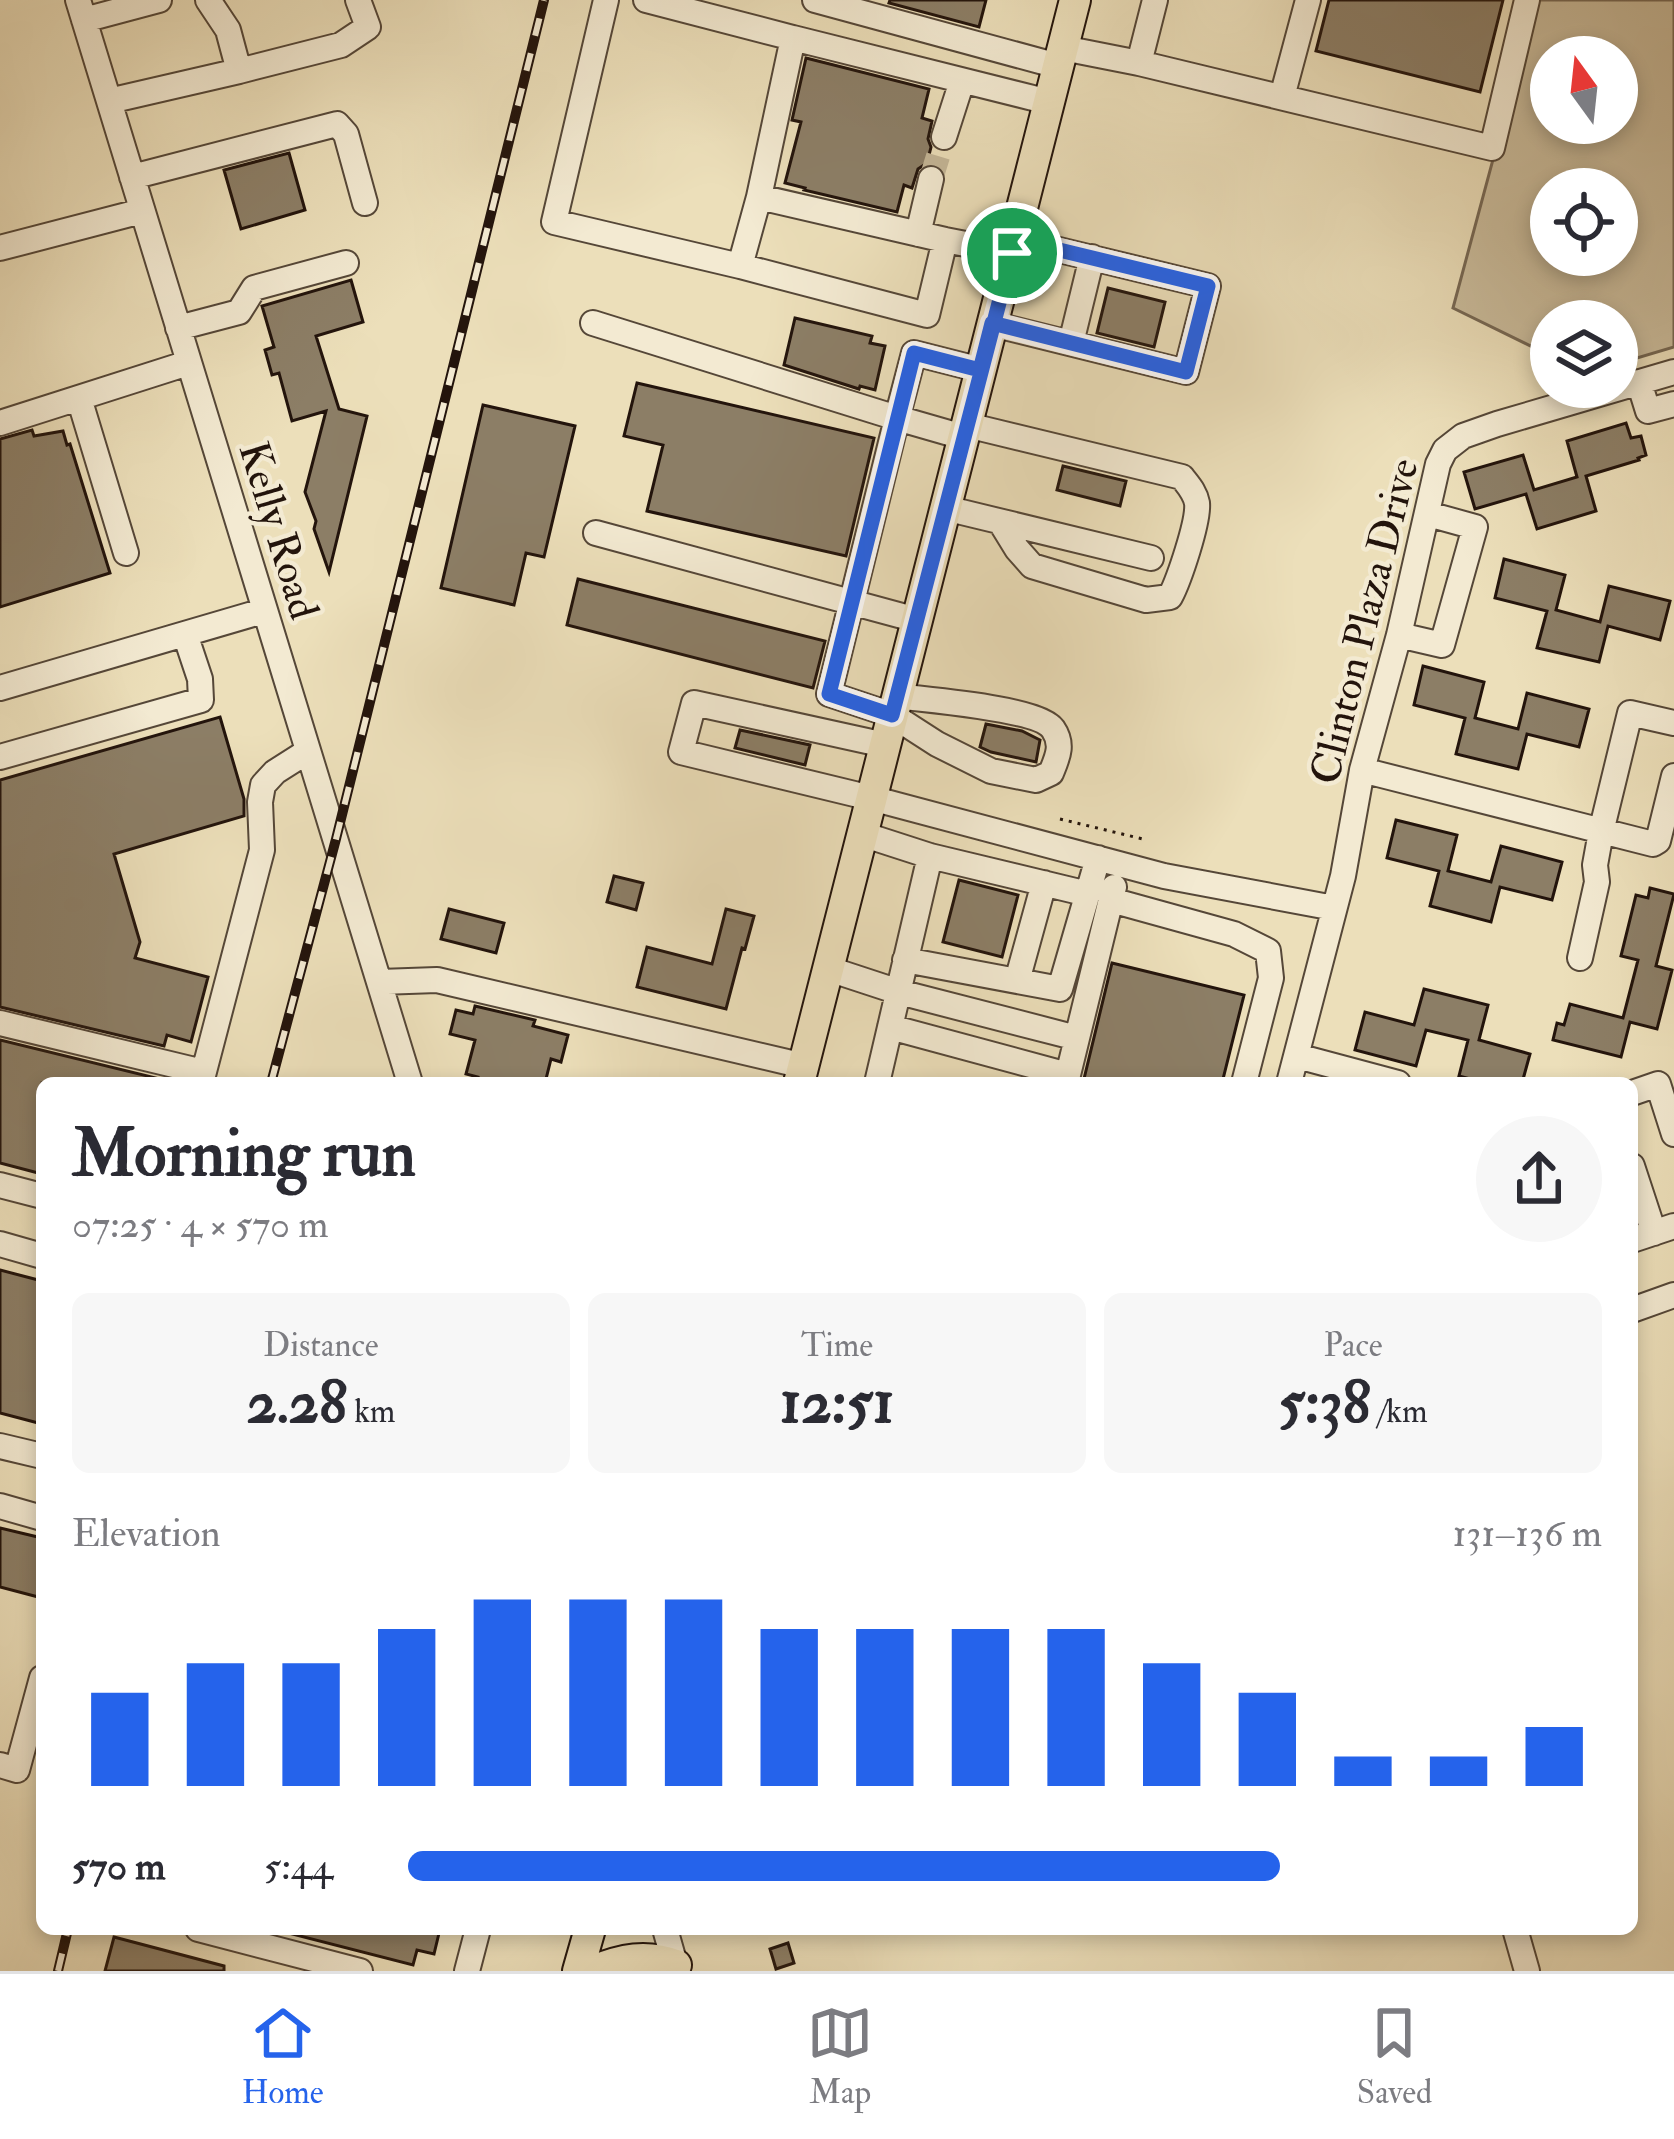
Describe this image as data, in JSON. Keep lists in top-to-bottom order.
{
  "streets": {
    "street": ["Kelly Road", "Clinton Plaza Drive"]
  },
  "north": "top",
  "page": {
    "heading": ["Morning run", "07:25 · 4 × 570 m"],
    "stats": [
      ["Distance", "2.28 km"],
      ["Time", "12:51"],
      ["Pace", "5:38 /km"]
    ],
    "chart": ["Elevation", "131–136 m"],
    "list": [
      {
        "name": "570 m",
        "note": "5:44"
      }
    ],
    "tabs": ["Home", "Map", "Saved"]
  }
}
